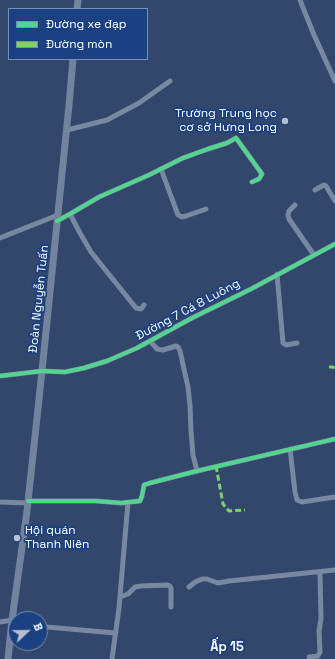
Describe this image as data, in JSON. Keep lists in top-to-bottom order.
{
  "streets": {
    "main road": ["Đoàn Nguyễn Tuấn"],
    "street": ["Đường 7 Cá 8 Luông"]
  },
  "crossings": [
    ["Đoàn Nguyễn Tuấn", "Đường 7 Cá 8 Luông"]
  ],
  "districts": ["Ấp 15"],
  "places": ["Trường Trung học cơ sở Hưng Long", "Hội quán Thanh Niên"],
  "legend": ["Đường xe đạp", "Đường mòn"],
  "north": "right"
}
